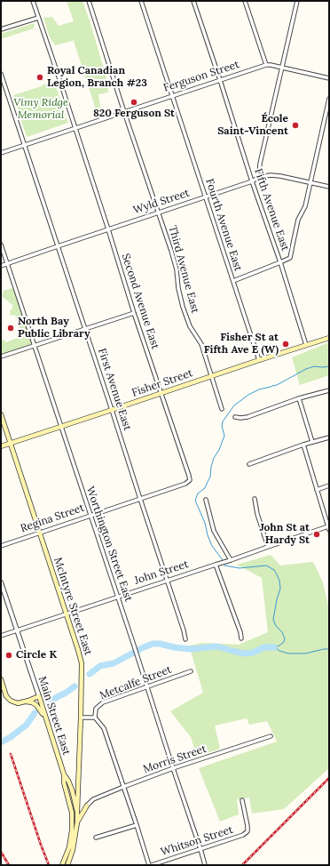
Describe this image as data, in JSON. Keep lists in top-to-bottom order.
{
  "streets": {
    "main road": ["Fisher Street", "McIntyre Street East", "Main Street East"],
    "street": [
      "Ferguson Street",
      "Wyld Street",
      "Fifth Avenue East",
      "Fourth Avenue East",
      "Third Avenue East",
      "Second Avenue East",
      "First Avenue East",
      "Regina Street",
      "Worthington Street East",
      "John Street",
      "Metcalfe Street",
      "Morris Street",
      "Whitson Street"
    ]
  },
  "crossings": [
    ["Ferguson Street", "Fifth Avenue East"],
    ["Ferguson Street", "Fourth Avenue East"],
    ["Ferguson Street", "Third Avenue East"],
    ["Ferguson Street", "Second Avenue East"],
    ["Ferguson Street", "First Avenue East"],
    ["Wyld Street", "Fifth Avenue East"],
    ["Wyld Street", "Fourth Avenue East"],
    ["Wyld Street", "Third Avenue East"],
    ["Wyld Street", "Second Avenue East"],
    ["Wyld Street", "First Avenue East"],
    ["Wyld Street", "Worthington Street East"],
    ["Fifth Avenue East", "Fisher Street"],
    ["Fourth Avenue East", "Fisher Street"],
    ["Third Avenue East", "Fisher Street"],
    ["Second Avenue East", "Fisher Street"],
    ["Second Avenue East", "Regina Street"],
    ["Fisher Street", "First Avenue East"],
    ["Fisher Street", "Worthington Street East"],
    ["Fisher Street", "McIntyre Street East"],
    ["First Avenue East", "Regina Street"],
    ["First Avenue East", "John Street"],
    ["Regina Street", "Worthington Street East"],
    ["Regina Street", "McIntyre Street East"],
    ["Worthington Street East", "John Street"],
    ["Worthington Street East", "Metcalfe Street"],
    ["Worthington Street East", "Morris Street"],
    ["Worthington Street East", "Whitson Street"],
    ["John Street", "McIntyre Street East"],
    ["John Street", "Main Street East"],
    ["McIntyre Street East", "Main Street East"]
  ],
  "parks": ["Vimy Ridge Memorial"],
  "places": [
    "Royal Canadian Legion, Branch #23",
    "820 Ferguson St",
    "École Saint-Vincent",
    "North Bay Public Library",
    "Fisher St at Fifth Ave E (W)",
    "John St at Hardy St",
    "Circle K"
  ]
}
